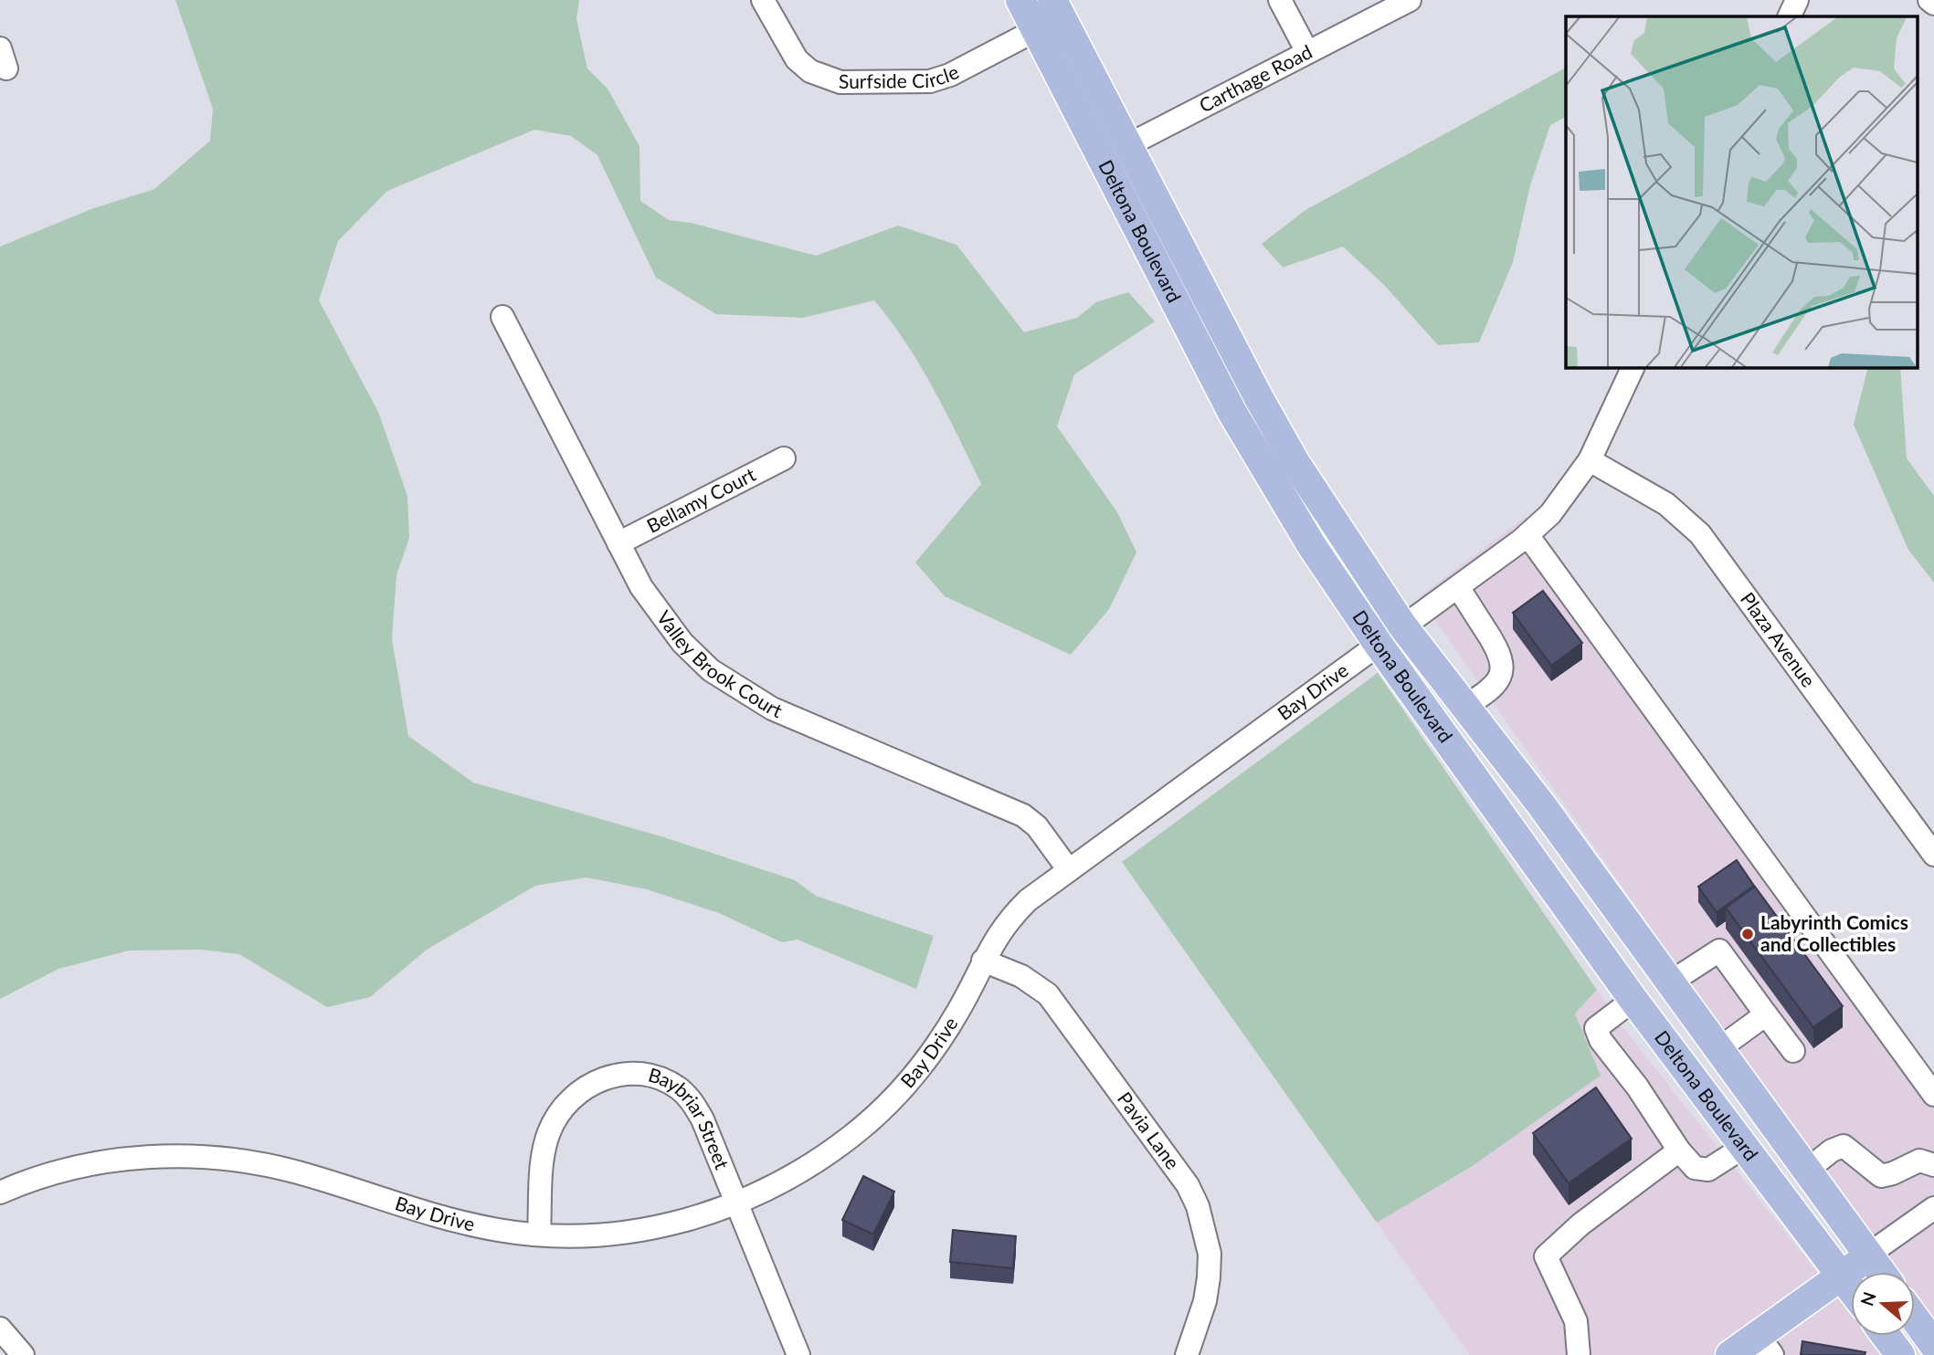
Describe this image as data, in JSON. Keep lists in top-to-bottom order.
{
  "streets": {
    "main road": ["Deltona Boulevard"],
    "street": [
      "Surfside Circle",
      "Carthage Road",
      "Bellamy Court",
      "Plaza Avenue",
      "Valley Brook Court",
      "Bay Drive",
      "Baybriar Street",
      "Pavia Lane"
    ]
  },
  "crossings": [
    ["Surfside Circle", "Deltona Boulevard"],
    ["Carthage Road", "Deltona Boulevard"],
    ["Deltona Boulevard", "Bay Drive"],
    ["Bellamy Court", "Valley Brook Court"],
    ["Plaza Avenue", "Bay Drive"],
    ["Valley Brook Court", "Bay Drive"],
    ["Bay Drive", "Baybriar Street"],
    ["Bay Drive", "Pavia Lane"]
  ],
  "places": ["Labyrinth Comics and Collectibles"],
  "north": "left"
}
